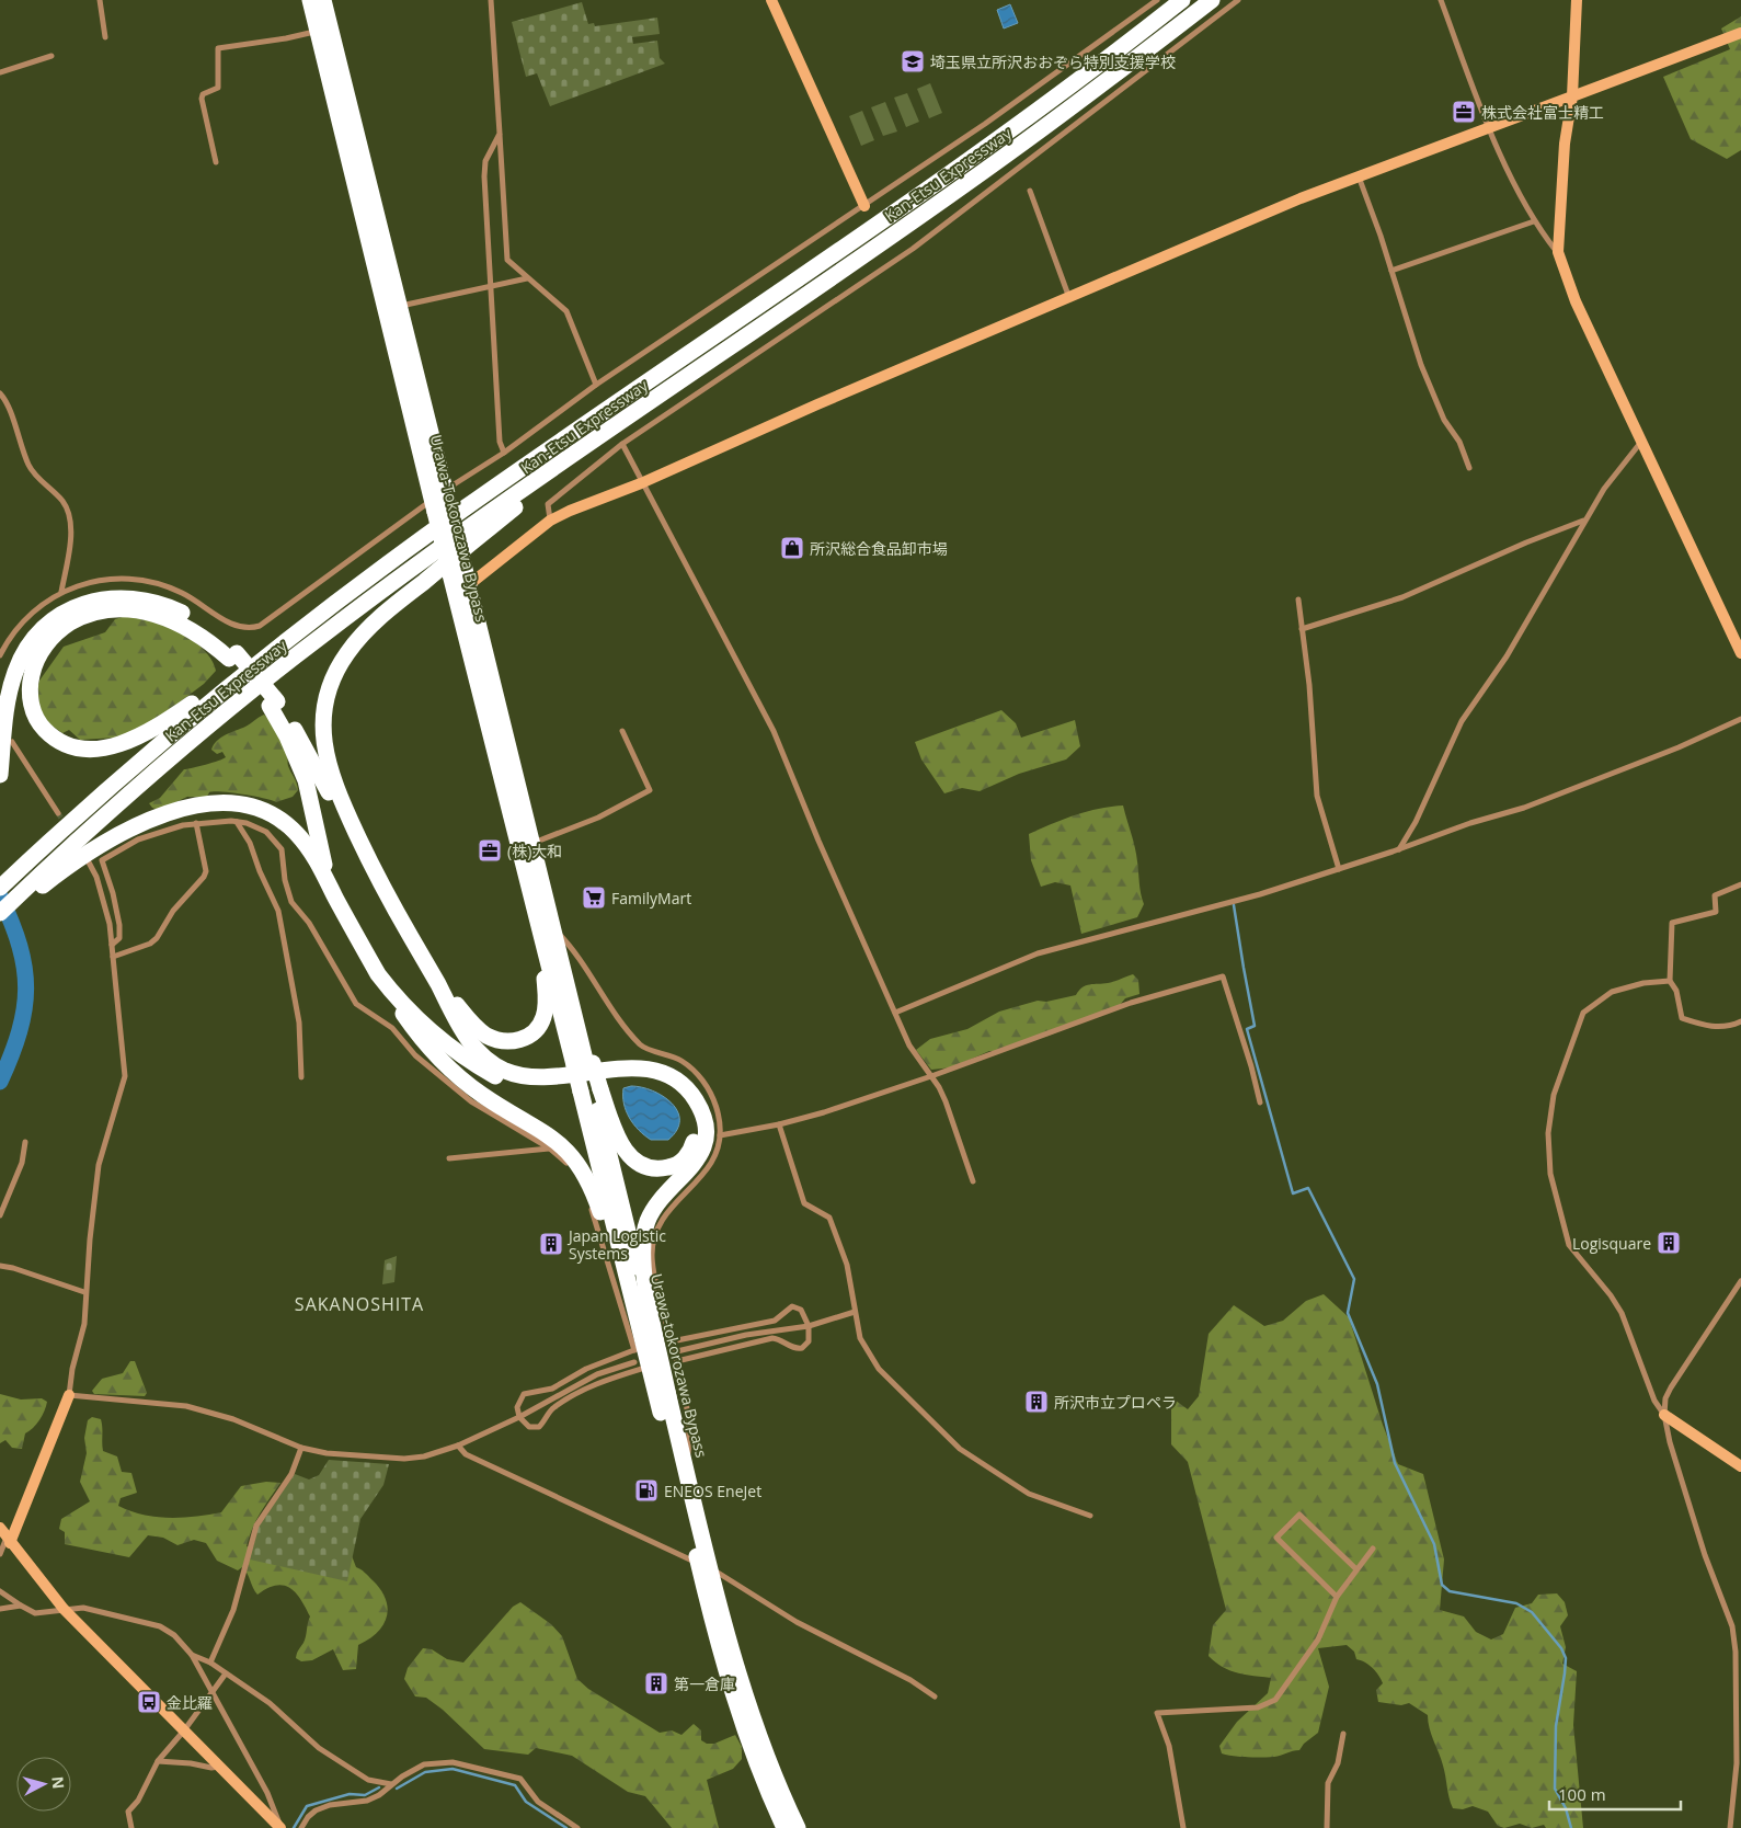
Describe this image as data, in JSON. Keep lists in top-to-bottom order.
{
  "streets": {
    "highway": ["Kan-Etsu Expressway", "Urawa-Tokorozawa Bypass", "Urawa-tokorozawa Bypass"]
  },
  "crossings": [
    ["Urawa-Tokorozawa Bypass", "Urawa-tokorozawa Bypass"]
  ],
  "districts": ["SAKANOSHITA"],
  "places": {
    "school or university": ["埼玉県立所沢おおぞら特別支援学校"],
    "office": ["株式会社富士精工", "(株)大和"],
    "shop": ["所沢総合食品卸市場"],
    "supermarket": ["FamilyMart"],
    "building": [
      "Logisquare",
      "Japan Logistic Systems",
      "所沢市立プロペラ",
      "第一倉庫"
    ],
    "fuel station": ["ENEOS EneJet"],
    "bus stop": ["金比羅"]
  },
  "scale_bar": "100 m",
  "north": "right"
}
